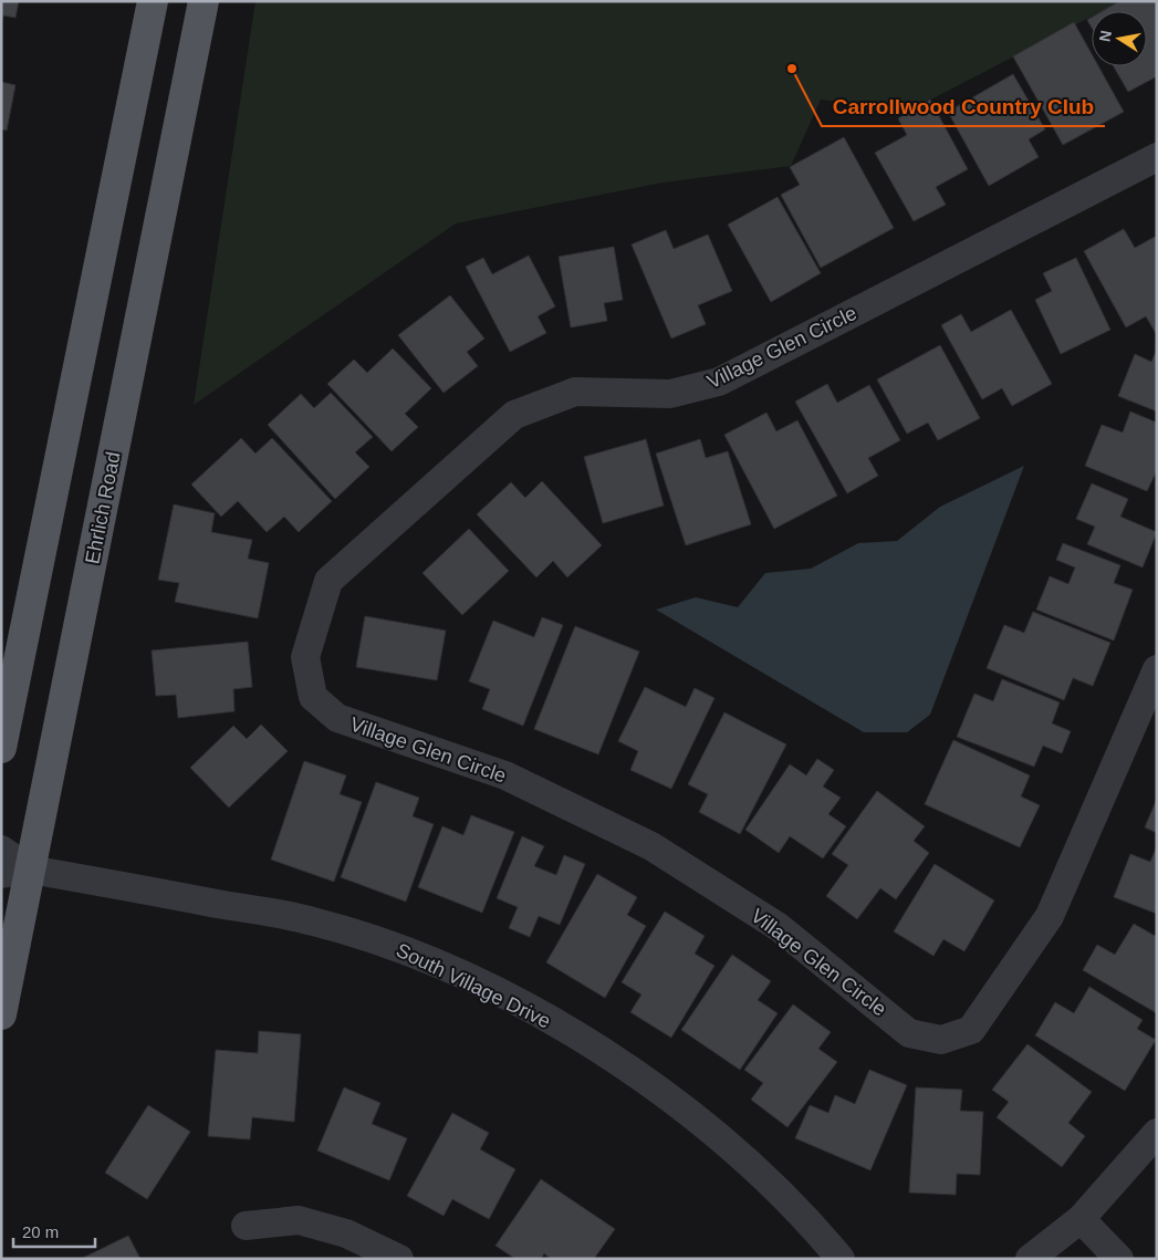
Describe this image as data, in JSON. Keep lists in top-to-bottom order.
{
  "streets": {
    "main road": ["Ehrlich Road"],
    "street": ["Village Glen Circle", "South Village Drive"]
  },
  "crossings": [
    ["Ehrlich Road", "South Village Drive"]
  ],
  "places": ["Carrollwood Country Club"],
  "scale_bar": "20 m",
  "north": "left"
}
